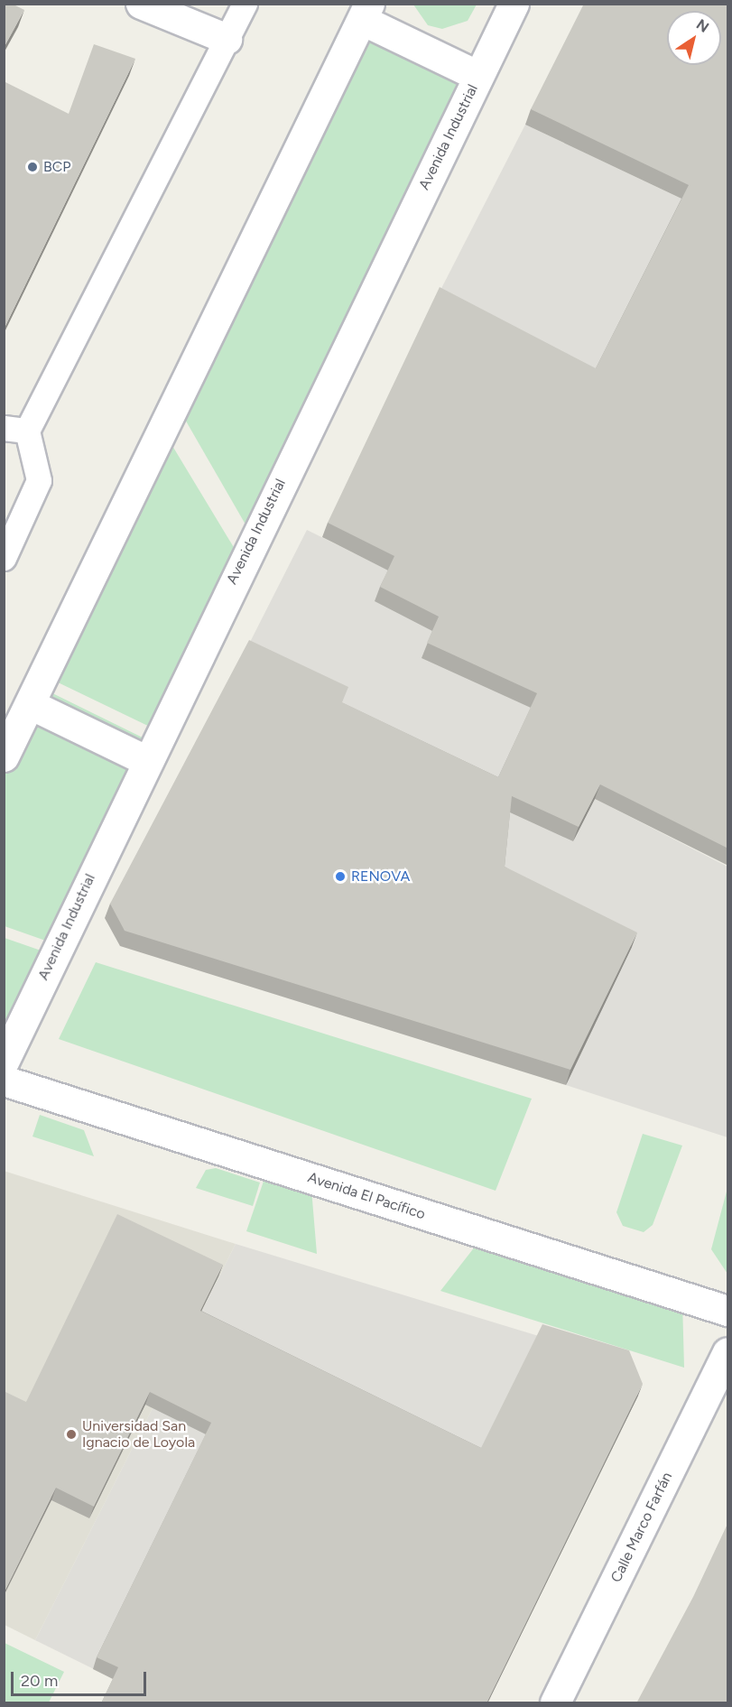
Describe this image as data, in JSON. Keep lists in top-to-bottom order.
{
  "streets": {
    "main road": ["Avenida Industrial", "Avenida El Pacífico", "Calle Marco Farfán"]
  },
  "places": ["BCP", "RENOVA", "Universidad San Ignacio de Loyola"],
  "scale_bar": "20 m",
  "north": "top right"
}
